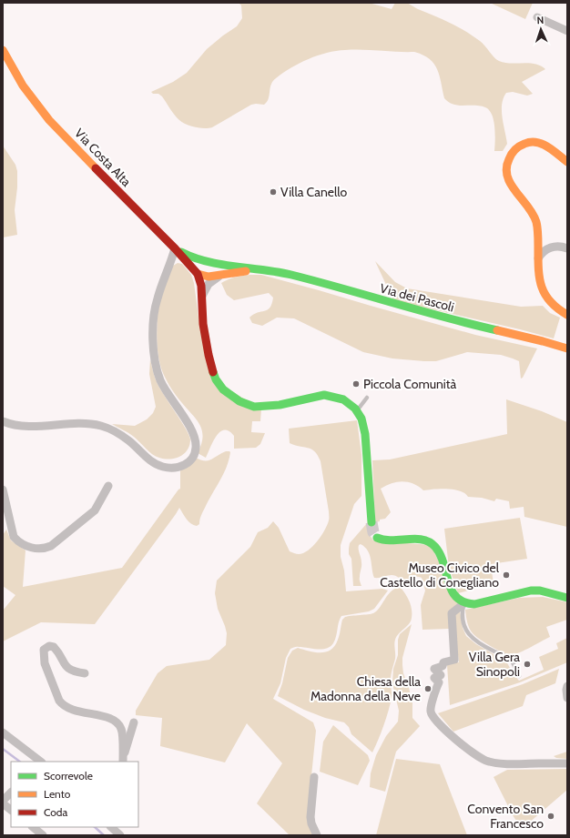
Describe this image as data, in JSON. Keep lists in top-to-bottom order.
{
  "streets": {
    "street": ["Via Costa Alta", "Via dei Pascoli"]
  },
  "crossings": [
    ["Via Costa Alta", "Via dei Pascoli"]
  ],
  "places": [
    "Villa Canello",
    "Piccola Comunità",
    "Museo Civico del Castello di Conegliano",
    "Villa Gera Sinopoli",
    "Chiesa della Madonna della Neve",
    "Convento San Francesco"
  ],
  "legend": ["Scorrevole", "Lento", "Coda"],
  "north": "top"
}
